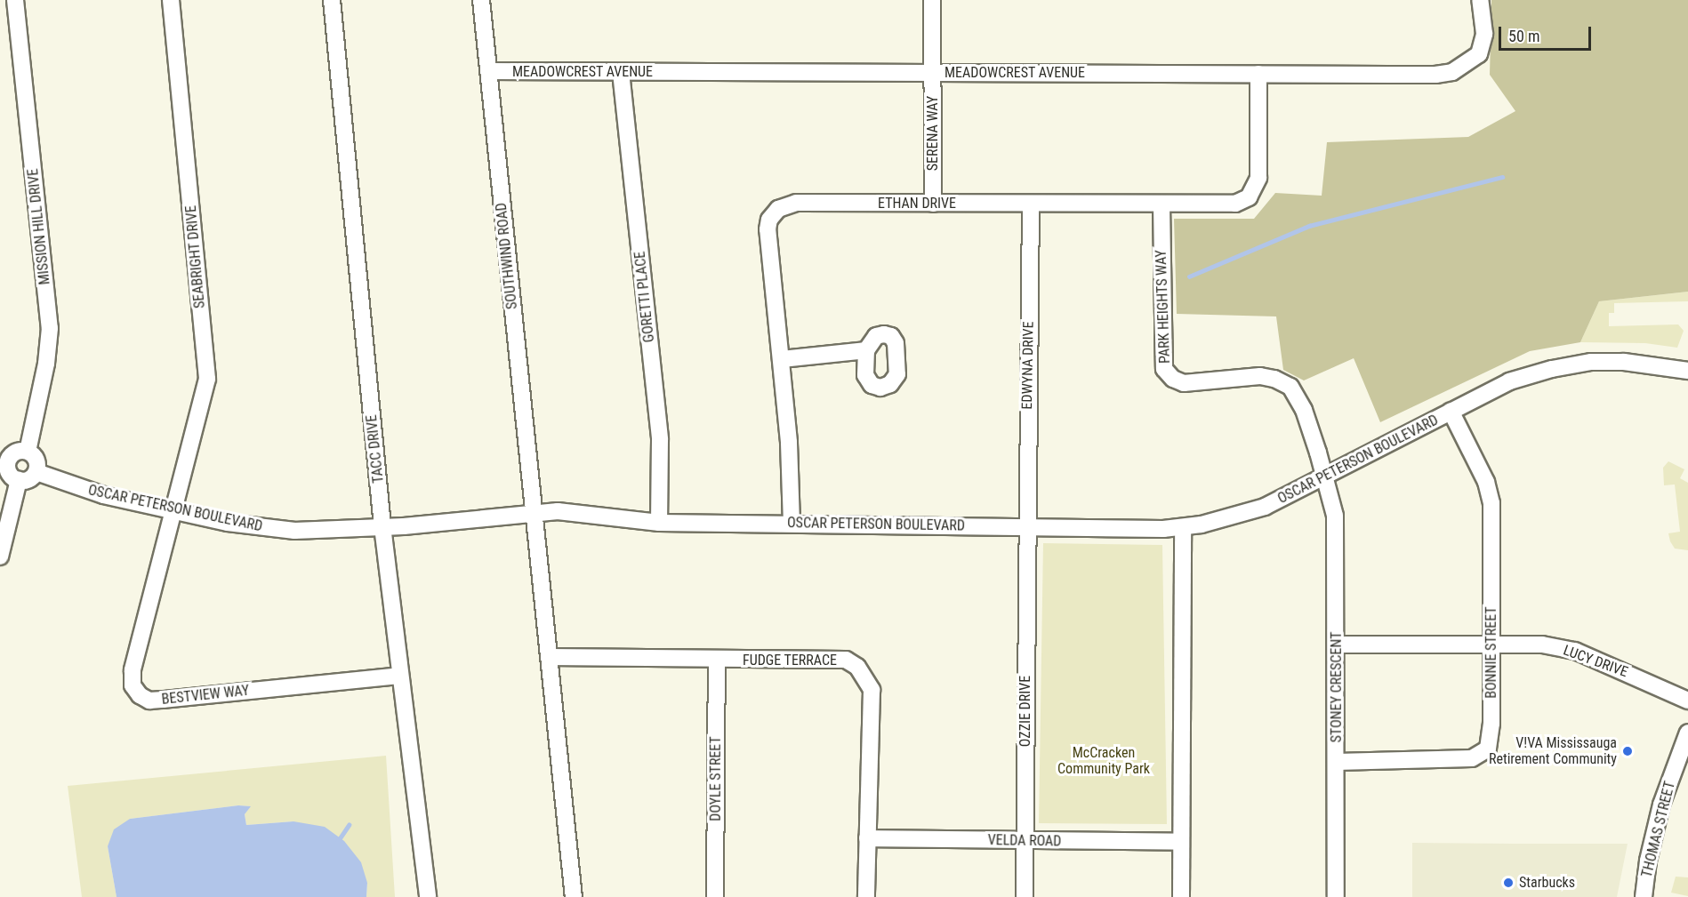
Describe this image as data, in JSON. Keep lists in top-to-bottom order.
{
  "streets": {
    "street": [
      "MEADOWCREST AVENUE",
      "SERENA WAY",
      "ETHAN DRIVE",
      "MISSION HILL DRIVE",
      "SOUTHWIND ROAD",
      "SEABRIGHT DRIVE",
      "GORETTI PLACE",
      "PARK HEIGHTS WAY",
      "EDWYNA DRIVE",
      "TACC DRIVE",
      "OSCAR PETERSON BOULEVARD",
      "BONNIE STREET",
      "FUDGE TERRACE",
      "LUCY DRIVE",
      "STONEY CRESCENT",
      "BESTVIEW WAY",
      "OZZIE DRIVE",
      "DOYLE STREET",
      "THOMAS STREET",
      "VELDA ROAD"
    ]
  },
  "crossings": [
    ["MEADOWCREST AVENUE", "SERENA WAY"],
    ["MEADOWCREST AVENUE", "ETHAN DRIVE"],
    ["MEADOWCREST AVENUE", "SOUTHWIND ROAD"],
    ["MEADOWCREST AVENUE", "GORETTI PLACE"],
    ["SERENA WAY", "ETHAN DRIVE"],
    ["ETHAN DRIVE", "PARK HEIGHTS WAY"],
    ["ETHAN DRIVE", "EDWYNA DRIVE"],
    ["ETHAN DRIVE", "OSCAR PETERSON BOULEVARD"],
    ["MISSION HILL DRIVE", "OSCAR PETERSON BOULEVARD"],
    ["SOUTHWIND ROAD", "OSCAR PETERSON BOULEVARD"],
    ["SEABRIGHT DRIVE", "OSCAR PETERSON BOULEVARD"],
    ["SEABRIGHT DRIVE", "BESTVIEW WAY"],
    ["GORETTI PLACE", "OSCAR PETERSON BOULEVARD"],
    ["PARK HEIGHTS WAY", "OSCAR PETERSON BOULEVARD"],
    ["PARK HEIGHTS WAY", "STONEY CRESCENT"],
    ["EDWYNA DRIVE", "OSCAR PETERSON BOULEVARD"],
    ["EDWYNA DRIVE", "OZZIE DRIVE"],
    ["TACC DRIVE", "OSCAR PETERSON BOULEVARD"],
    ["TACC DRIVE", "BESTVIEW WAY"],
    ["OSCAR PETERSON BOULEVARD", "BONNIE STREET"],
    ["OSCAR PETERSON BOULEVARD", "STONEY CRESCENT"],
    ["OSCAR PETERSON BOULEVARD", "BESTVIEW WAY"],
    ["OSCAR PETERSON BOULEVARD", "OZZIE DRIVE"],
    ["BONNIE STREET", "LUCY DRIVE"],
    ["BONNIE STREET", "STONEY CRESCENT"],
    ["FUDGE TERRACE", "DOYLE STREET"],
    ["FUDGE TERRACE", "VELDA ROAD"],
    ["LUCY DRIVE", "STONEY CRESCENT"],
    ["OZZIE DRIVE", "VELDA ROAD"]
  ],
  "parks": ["McCracken Community Park"],
  "places": ["V!VA Mississauga Retirement Community", "Starbucks"],
  "scale_bar": "50 m"
}
